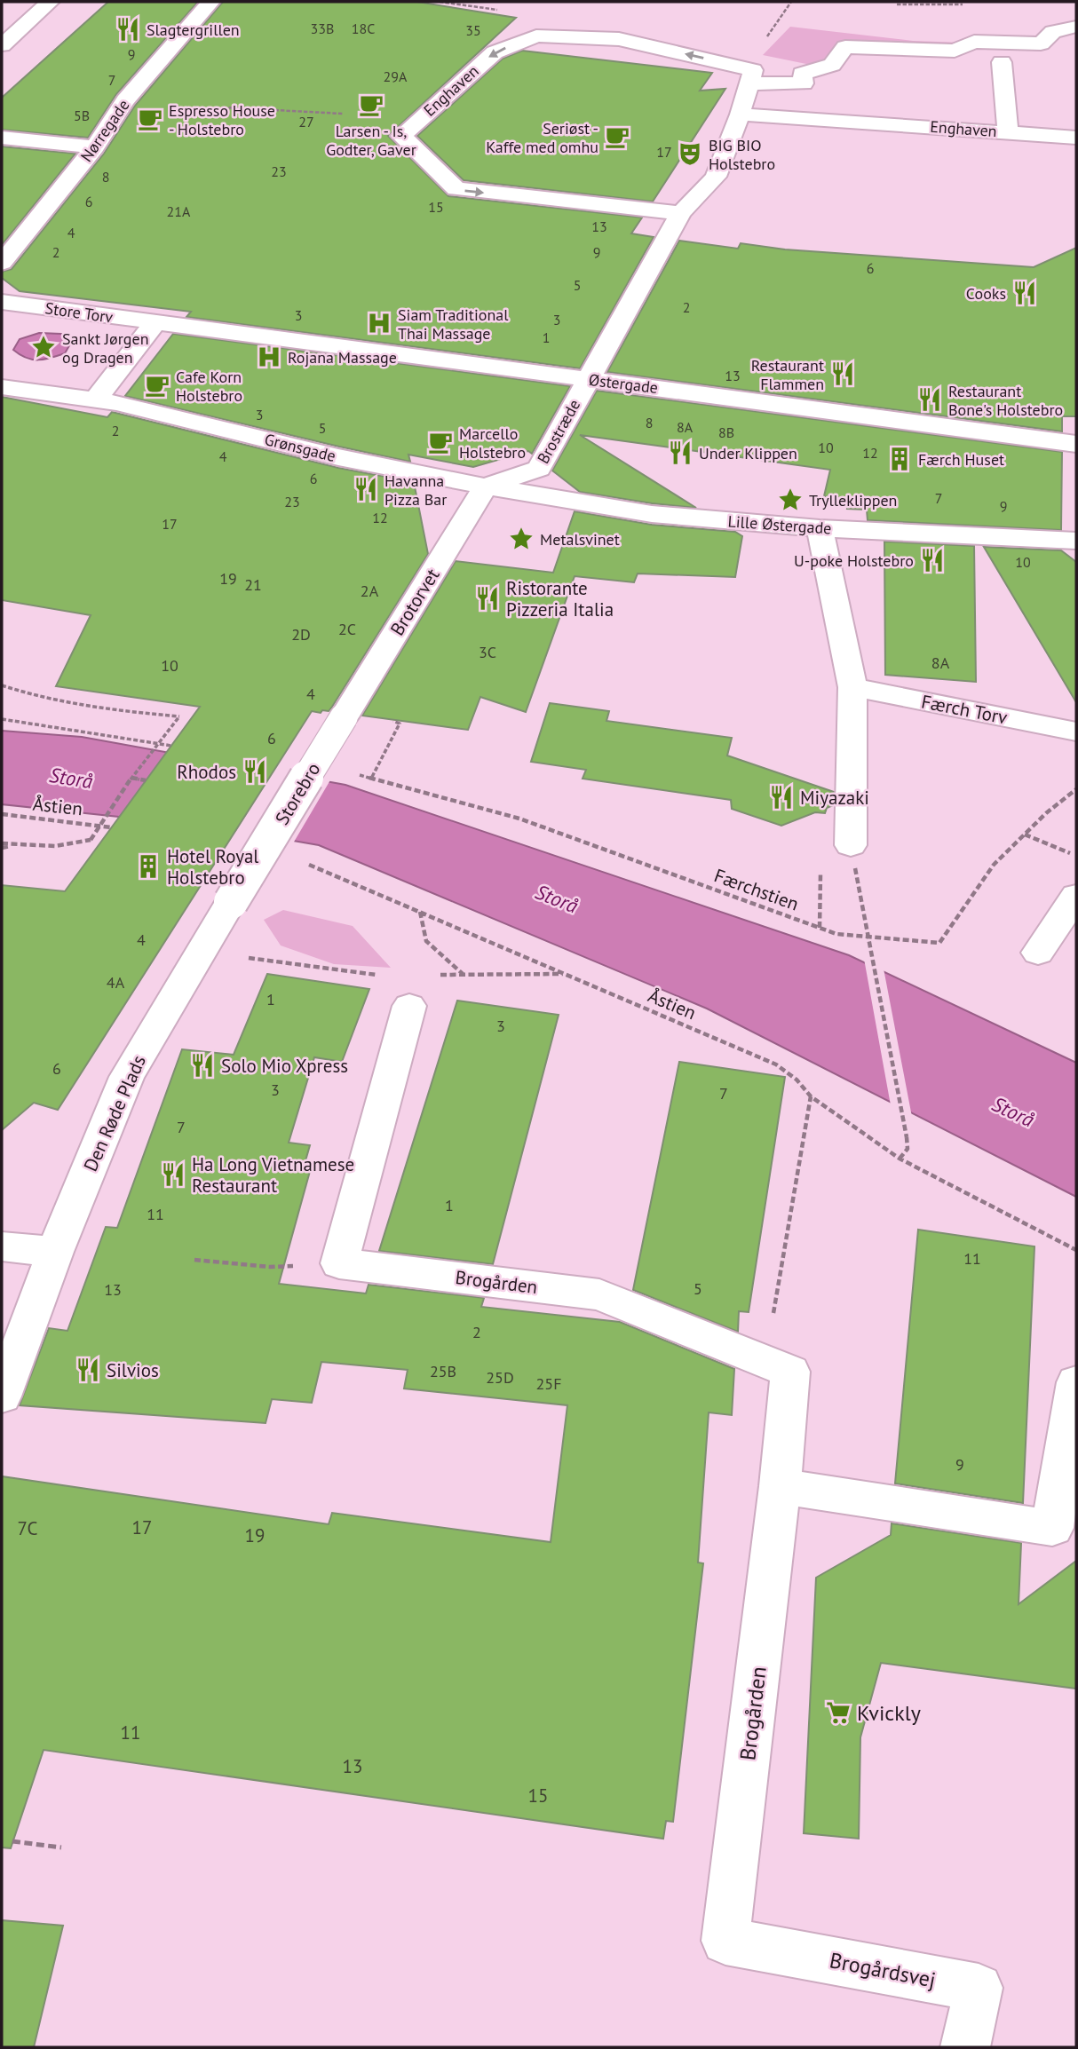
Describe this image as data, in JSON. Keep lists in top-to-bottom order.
{
  "streets": {
    "street": [
      "Enghaven",
      "Nørregade",
      "Store Torv",
      "Østergade",
      "Brostræde",
      "Grønsgade",
      "Lille Østergade",
      "Brotorvet",
      "Færch Torv",
      "Storebro",
      "Den Røde Plads",
      "Brogården",
      "Brogårdsvej"
    ],
    "path": ["Åstien", "Færchstien"]
  },
  "crossings": [
    ["Store Torv", "Østergade"],
    ["Østergade", "Brostræde"],
    ["Brostræde", "Grønsgade"],
    ["Brostræde", "Lille Østergade"],
    ["Brostræde", "Brotorvet"],
    ["Grønsgade", "Lille Østergade"],
    ["Grønsgade", "Brotorvet"],
    ["Lille Østergade", "Brotorvet"],
    ["Brotorvet", "Storebro"],
    ["Storebro", "Den Røde Plads"],
    ["Brogården", "Brogårdsvej"]
  ],
  "water": ["Storå"],
  "places": {
    "restaurant": [
      "Slagtergrillen",
      "Cooks",
      "Restaurant Flammen",
      "Restaurant Bone's Holstebro",
      "Under Klippen",
      "Havanna Pizza Bar",
      "U-poke Holstebro",
      "Ristorante Pizzeria Italia",
      "Rhodos",
      "Miyazaki",
      "Solo Mio Xpress",
      "Ha Long Vietnamese Restaurant",
      "Silvios"
    ],
    "cafe": [
      "Larsen - Is, Godter, Gaver",
      "Espresso House - Holstebro",
      "Seriøst - Kaffe med omhu",
      "Cafe Korn Holstebro",
      "Marcello Holstebro"
    ],
    "theatre": ["BIG BIO Holstebro"],
    "hospital": ["Siam Traditional Thai Massage", "Rojana Massage"],
    "place": ["Sankt Jørgen og Dragen", "Trylleklippen", "Metalsvinet"],
    "building": ["Færch Huset", "Hotel Royal Holstebro"],
    "supermarket": ["Kvickly"]
  },
  "house_numbers": [
    "33B",
    "18C",
    "35",
    "9",
    "29A",
    "7",
    "5B",
    "27",
    "17",
    "23",
    "8",
    "6",
    "15",
    "21A",
    "13",
    "4",
    "2",
    "9",
    "6",
    "5",
    "2",
    "3",
    "3",
    "1",
    "13",
    "3",
    "8",
    "8A",
    "5",
    "2",
    "8B",
    "10",
    "12",
    "4",
    "6",
    "7",
    "23",
    "9",
    "12",
    "17",
    "10",
    "19",
    "21",
    "2A",
    "2C",
    "2D",
    "3C",
    "8A",
    "10",
    "4",
    "6",
    "4",
    "4A",
    "1",
    "3",
    "6",
    "3",
    "7",
    "7",
    "1",
    "11",
    "11",
    "5",
    "13",
    "2",
    "25B",
    "25D",
    "25F",
    "9",
    "17",
    "7C",
    "19",
    "11",
    "13",
    "15"
  ]
}
